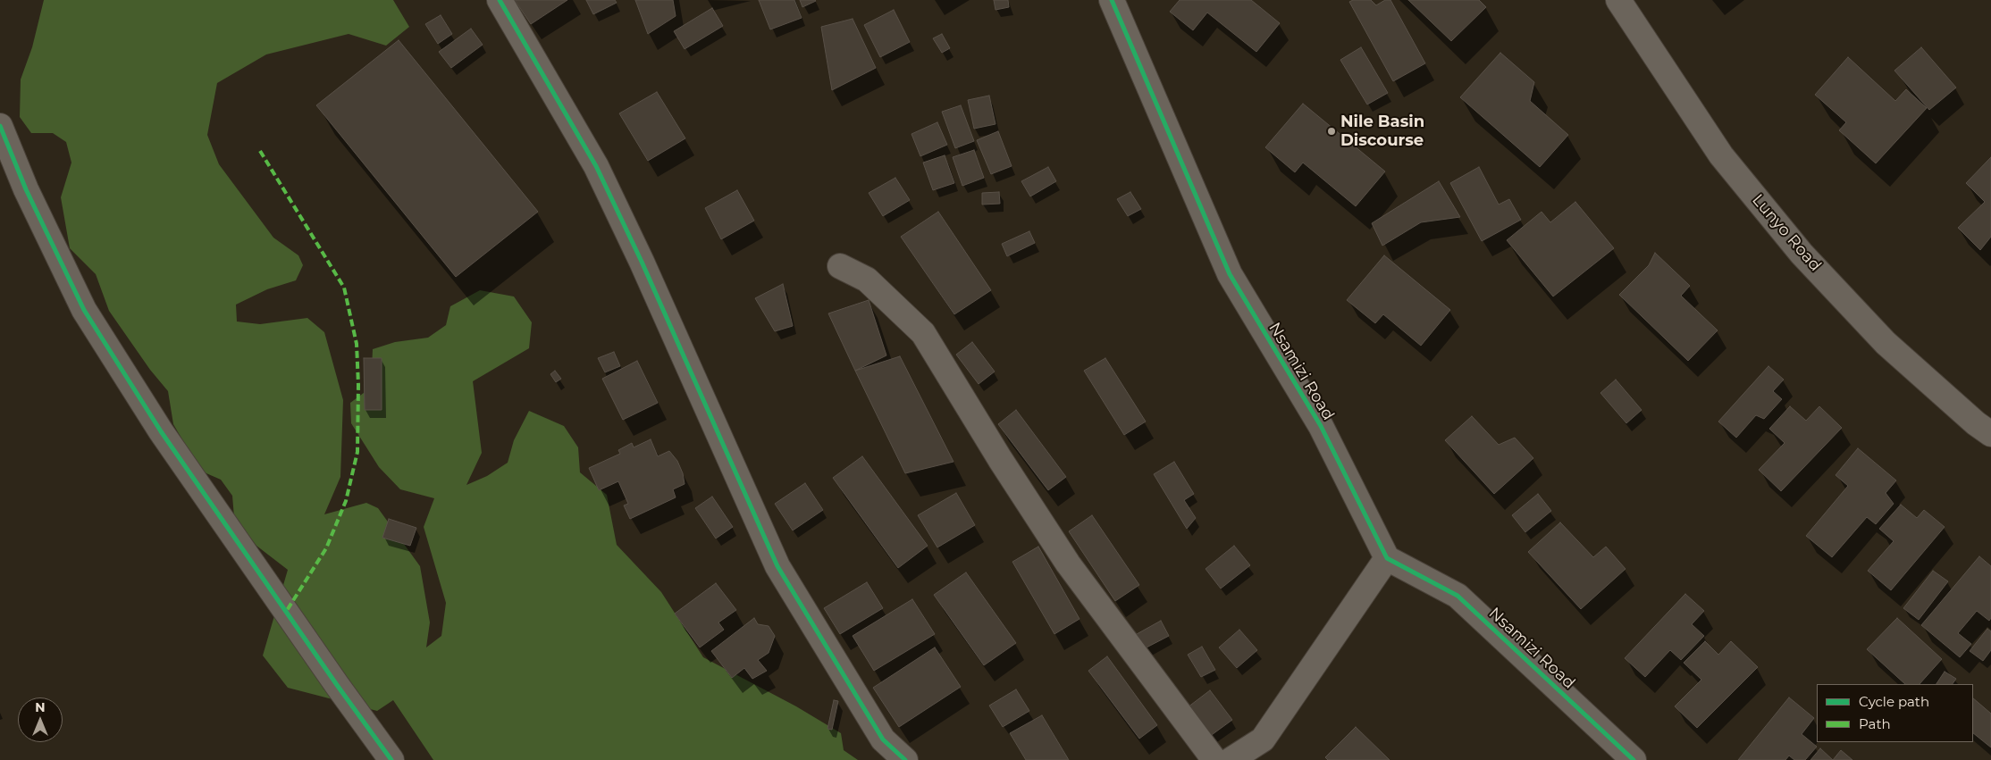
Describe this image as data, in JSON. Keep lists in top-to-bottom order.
{
  "streets": {
    "street": ["Lunyo Road", "Nsamizi Road"]
  },
  "places": ["Nile Basin Discourse"],
  "legend": ["Cycle path", "Path"],
  "north": "top"
}
